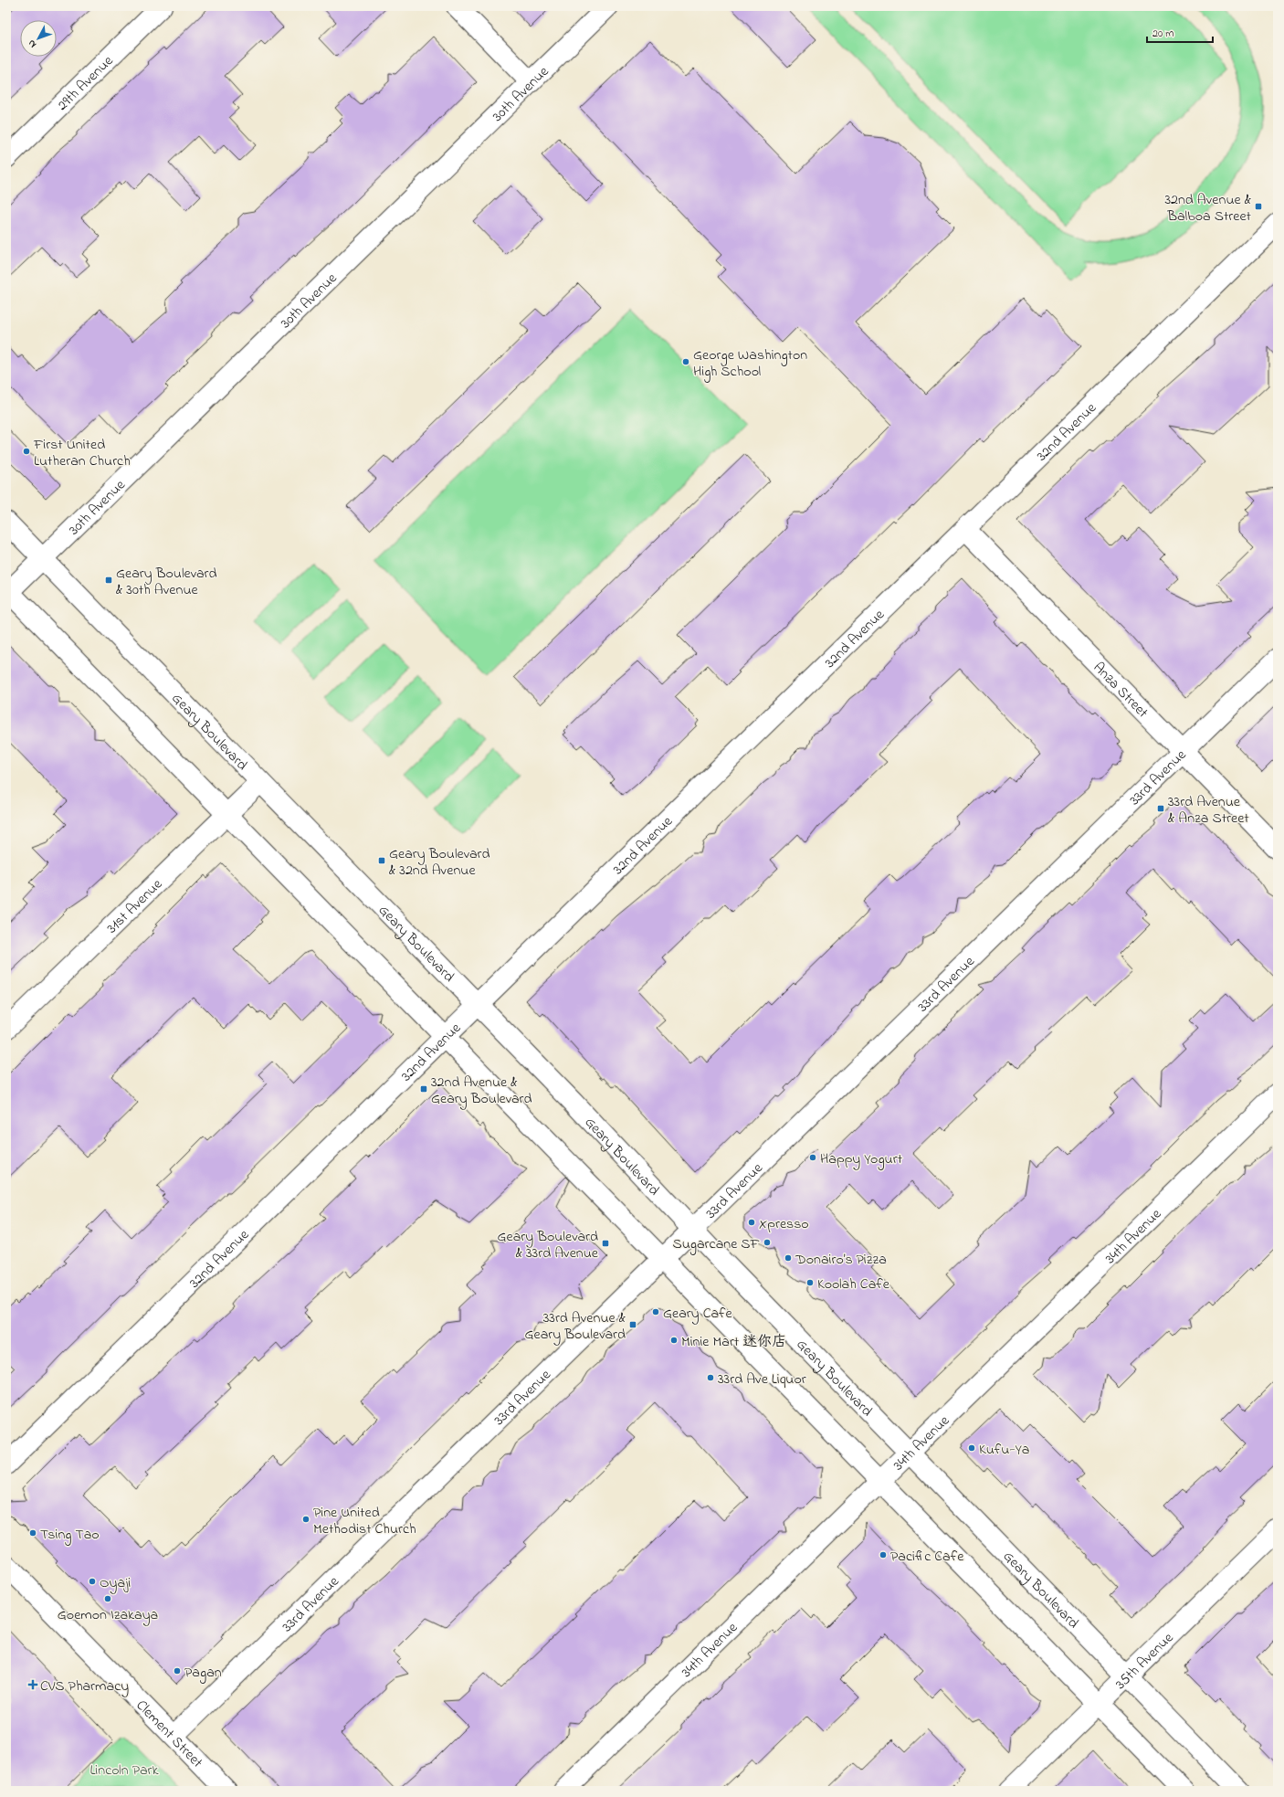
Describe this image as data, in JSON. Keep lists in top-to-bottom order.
{
  "streets": {
    "street": [
      "29th Avenue",
      "30th Avenue",
      "32nd Avenue",
      "Anza Street",
      "Geary Boulevard",
      "33rd Avenue",
      "31st Avenue",
      "34th Avenue",
      "35th Avenue",
      "Clement Street"
    ]
  },
  "crossings": [
    ["30th Avenue", "Geary Boulevard"],
    ["32nd Avenue", "Anza Street"],
    ["32nd Avenue", "Geary Boulevard"],
    ["Anza Street", "33rd Avenue"],
    ["Geary Boulevard", "33rd Avenue"],
    ["Geary Boulevard", "31st Avenue"],
    ["Geary Boulevard", "34th Avenue"],
    ["Geary Boulevard", "35th Avenue"],
    ["33rd Avenue", "Clement Street"]
  ],
  "parks": ["Lincoln Park"],
  "places": {
    "transit": [
      "32nd Avenue & Balboa Street",
      "Geary Boulevard & 30th Avenue",
      "33rd Avenue & Anza Street",
      "Geary Boulevard & 32nd Avenue",
      "32nd Avenue & Geary Boulevard",
      "Geary Boulevard & 33rd Avenue",
      "33rd Avenue & Geary Boulevard"
    ],
    "other": [
      "George Washington High School",
      "First United Lutheran Church",
      "Happy Yogurt",
      "Xpresso",
      "Sugarcane SF",
      "Donairo’s Pizza",
      "Koolah Cafe",
      "Geary Cafe",
      "Minie Mart 迷你店",
      "33rd Ave Liquor",
      "Kufu-Ya",
      "Pine United Methodist Church",
      "Tsing Tao",
      "Pacific Cafe",
      "Oyaji",
      "Goemon Izakaya",
      "Pagan"
    ],
    "health": ["CVS Pharmacy"]
  },
  "scale_bar": "20 m",
  "north": "bottom left"
}
